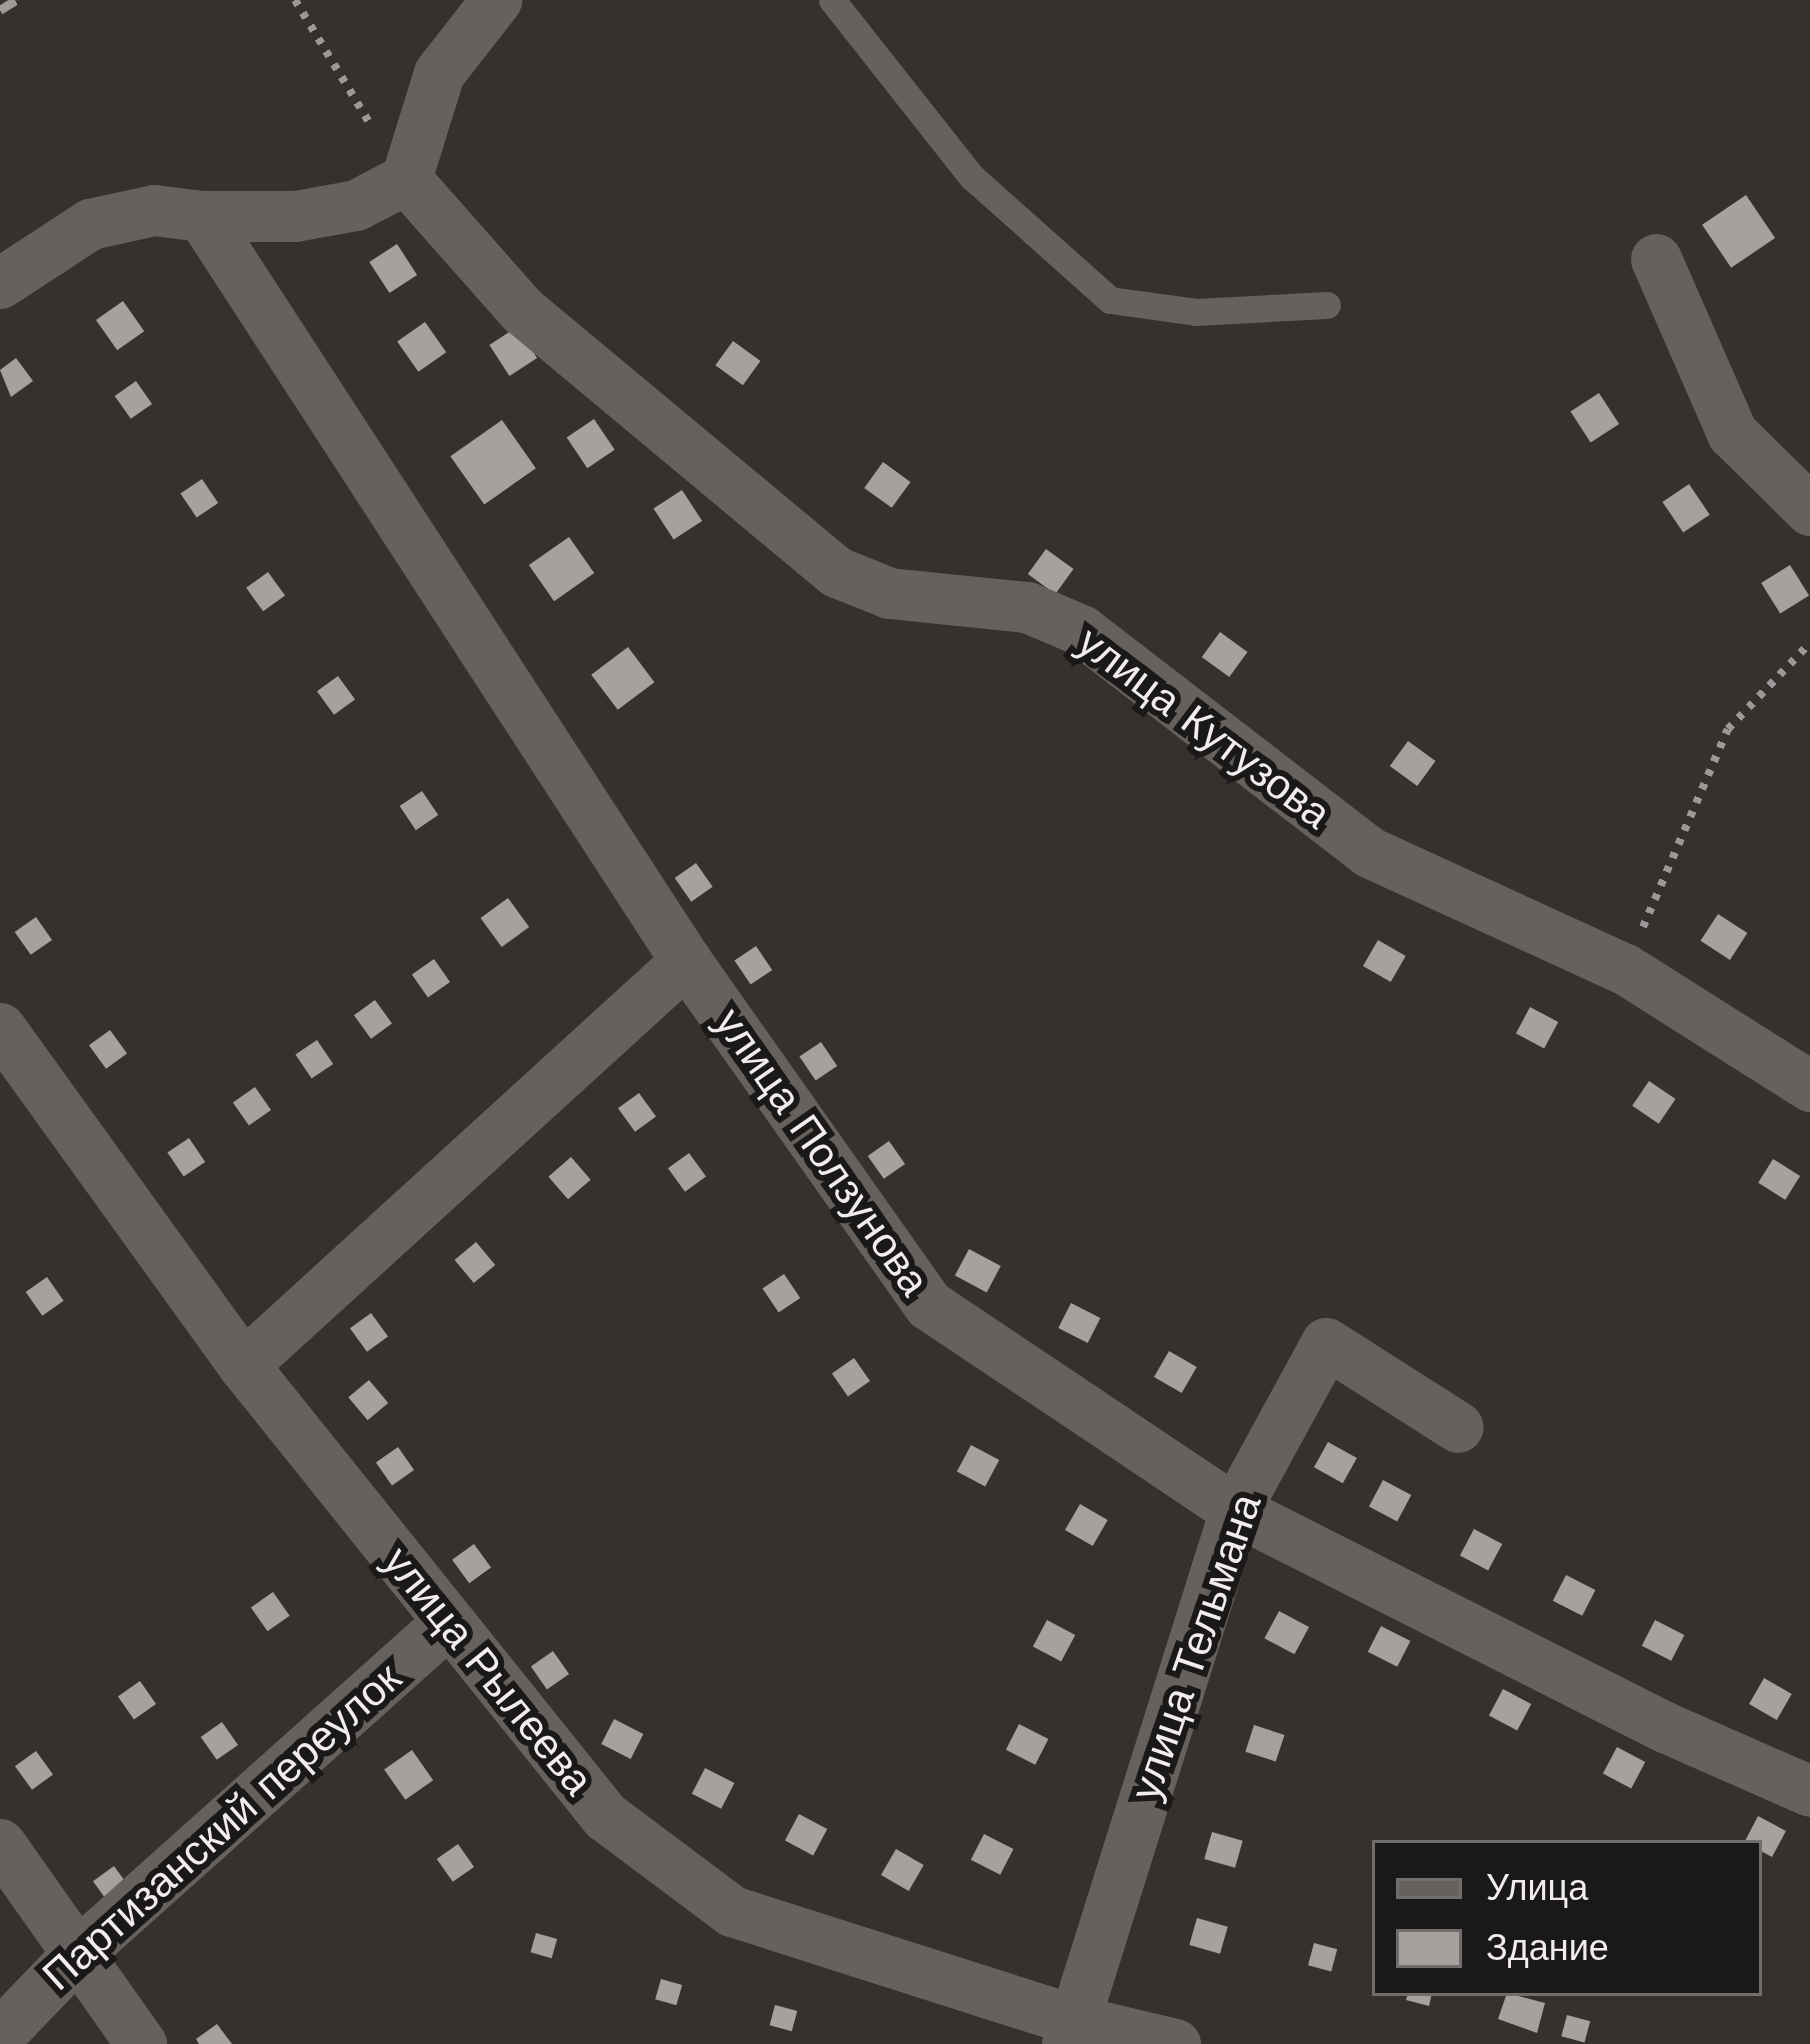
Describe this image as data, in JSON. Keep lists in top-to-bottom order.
{
  "streets": {
    "street": [
      "улица Кутузова",
      "улица Ползунова",
      "улица Тельмана",
      "улица Рылеева",
      "Партизанский переулок"
    ]
  },
  "crossings": [
    ["улица Ползунова", "улица Тельмана"],
    ["улица Тельмана", "улица Рылеева"],
    ["улица Рылеева", "Партизанский переулок"]
  ],
  "legend": ["Улица", "Здание"]
}
